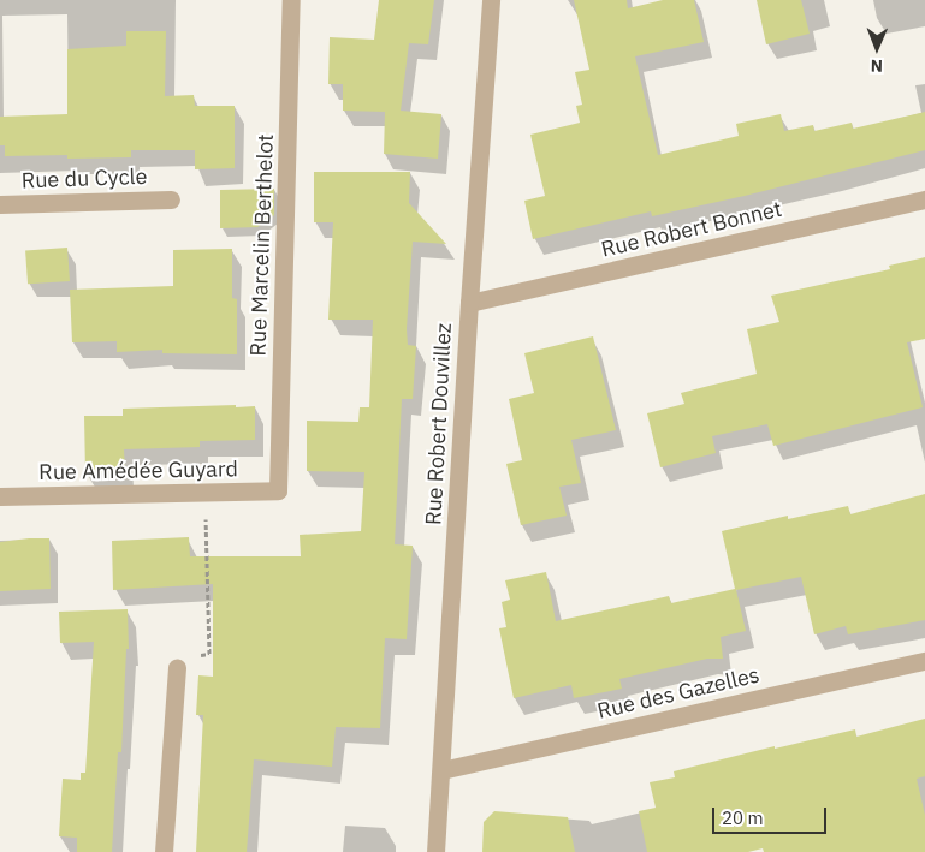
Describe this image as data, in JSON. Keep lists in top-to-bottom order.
{
  "streets": {
    "street": [
      "Rue du Cycle",
      "Rue Robert Bonnet",
      "Rue Marcelin Berthelot",
      "Rue Robert Douvillez",
      "Rue Amédée Guyard",
      "Rue des Gazelles"
    ]
  },
  "crossings": [
    ["Rue Robert Bonnet", "Rue Robert Douvillez"],
    ["Rue Marcelin Berthelot", "Rue Amédée Guyard"],
    ["Rue Robert Douvillez", "Rue des Gazelles"]
  ],
  "scale_bar": "20 m",
  "north": "bottom"
}
